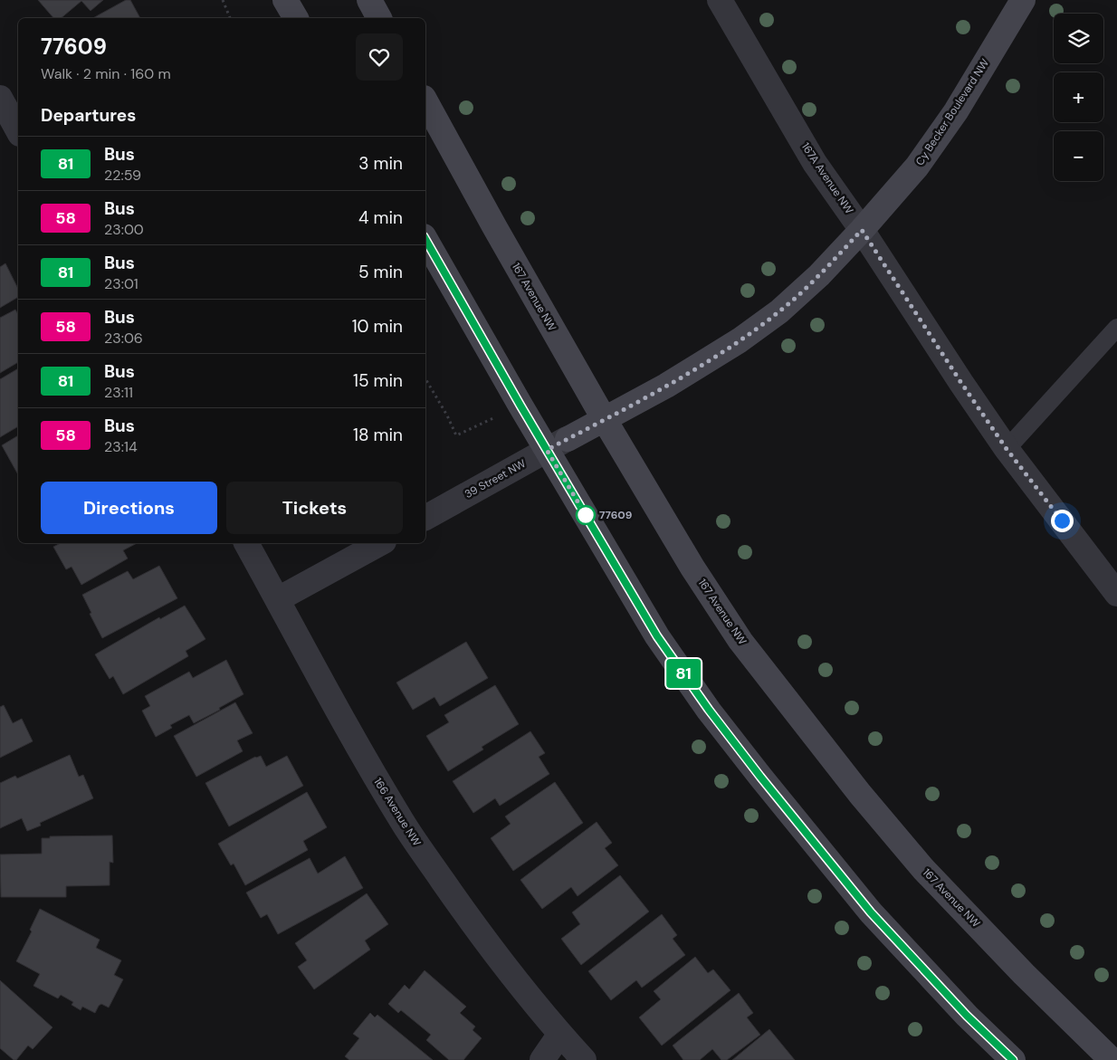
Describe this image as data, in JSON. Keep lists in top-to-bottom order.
{
  "streets": {
    "main road": ["Cy Becker Boulevard NW", "167 Avenue NW"],
    "street": ["167A Avenue NW", "39 Street NW", "166 Avenue NW"]
  },
  "crossings": [
    ["Cy Becker Boulevard NW", "167A Avenue NW"],
    ["Cy Becker Boulevard NW", "167 Avenue NW"],
    ["Cy Becker Boulevard NW", "39 Street NW"]
  ],
  "places": ["77609"],
  "lines": ["bus line 81"],
  "page": {
    "on_map": "81",
    "map_buttons": ["+", "−"],
    "heading": [
      ["77609", "Walk · 2 min · 160 m"],
      "Departures"
    ],
    "list": [
      {
        "mark": "81",
        "name": "Bus",
        "note": "22:59",
        "value": "3 min"
      },
      {
        "mark": "58",
        "name": "Bus",
        "note": "23:00",
        "value": "4 min"
      },
      {
        "mark": "81",
        "name": "Bus",
        "note": "23:01",
        "value": "5 min"
      },
      {
        "mark": "58",
        "name": "Bus",
        "note": "23:06",
        "value": "10 min"
      },
      {
        "mark": "81",
        "name": "Bus",
        "note": "23:11",
        "value": "15 min"
      },
      {
        "mark": "58",
        "name": "Bus",
        "note": "23:14",
        "value": "18 min"
      }
    ],
    "buttons": ["Directions", "Tickets"]
  }
}
